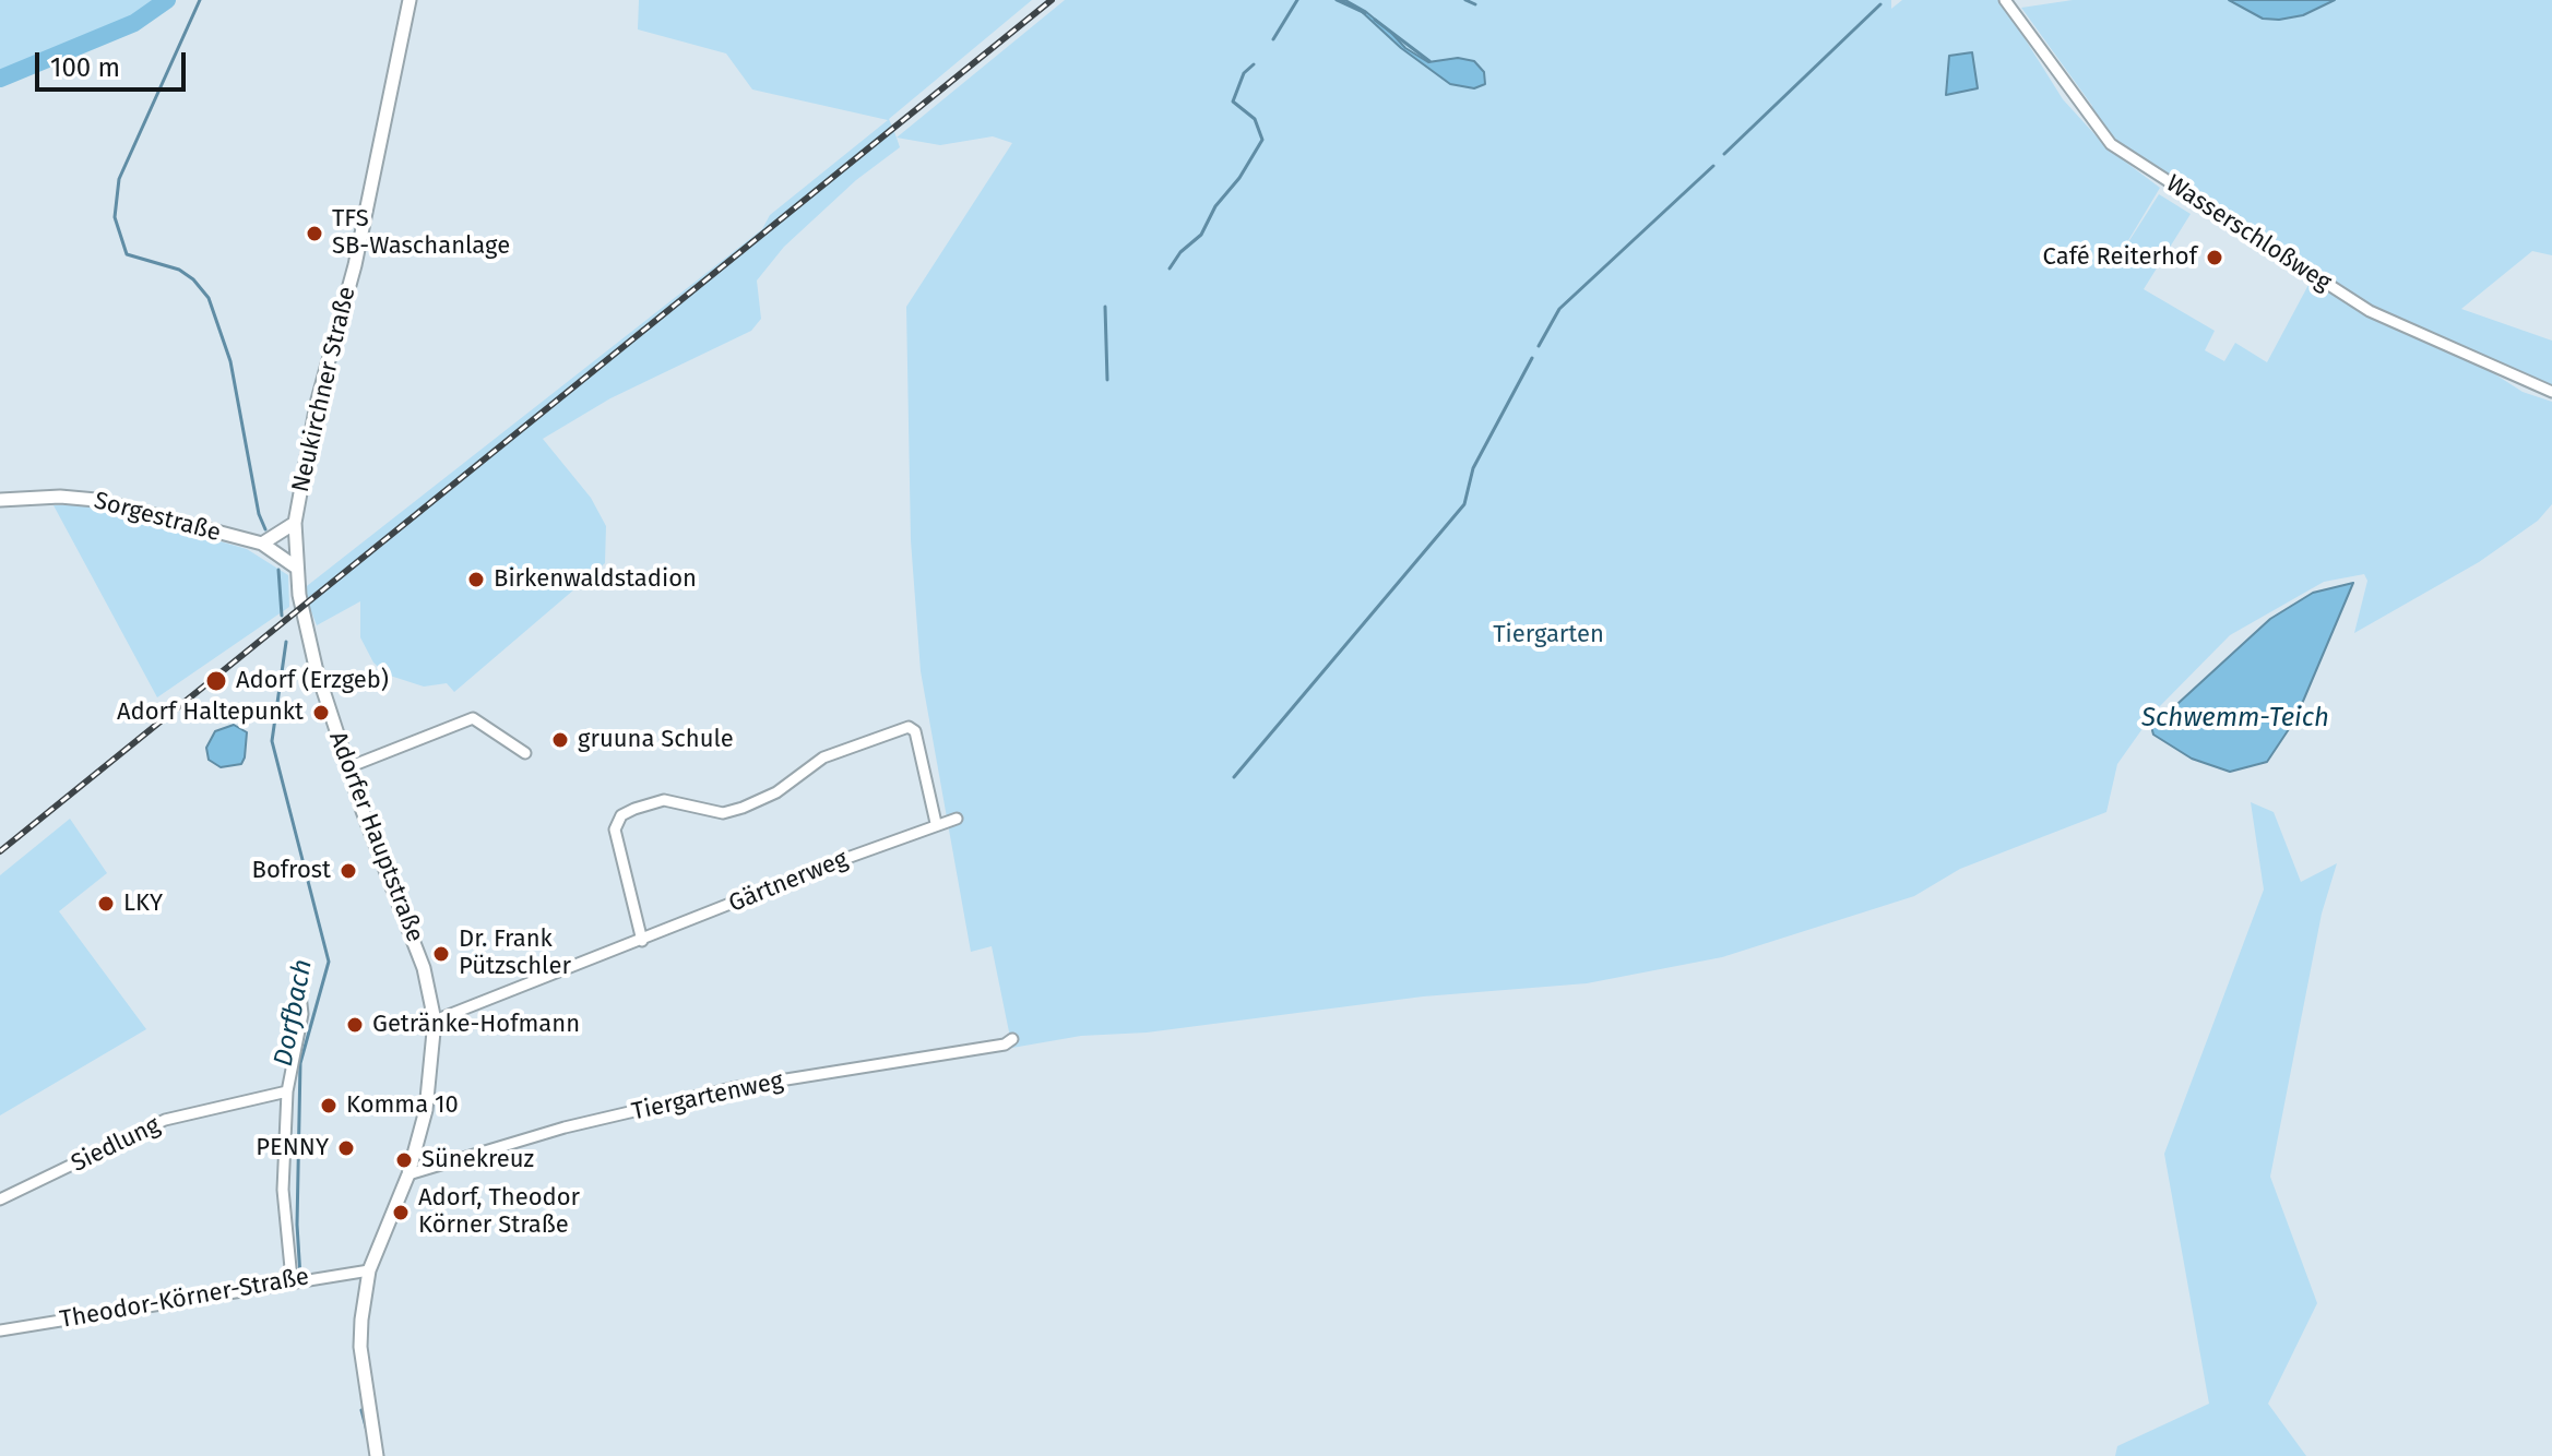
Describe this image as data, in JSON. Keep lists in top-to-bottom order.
{
  "streets": {
    "street": [
      "Wasserschloßweg",
      "Neukirchner Straße",
      "Sorgestraße",
      "Adorfer Hauptstraße",
      "Gärtnerweg",
      "Tiergartenweg",
      "Siedlung",
      "Theodor-Körner-Straße"
    ]
  },
  "crossings": [
    ["Neukirchner Straße", "Adorfer Hauptstraße"],
    ["Sorgestraße", "Adorfer Hauptstraße"],
    ["Adorfer Hauptstraße", "Gärtnerweg"],
    ["Adorfer Hauptstraße", "Tiergartenweg"],
    ["Adorfer Hauptstraße", "Theodor-Körner-Straße"]
  ],
  "water": ["Schwemm-Teich", "Dorfbach"],
  "parks": ["Tiergarten"],
  "places": [
    "TFS SB-Waschanlage",
    "Café Reiterhof",
    "Birkenwaldstadion",
    "Adorf (Erzgeb)",
    "Adorf Haltepunkt",
    "gruuna Schule",
    "Bofrost",
    "LKY",
    "Dr. Frank Pützschler",
    "Getränke-Hofmann",
    "Komma 10",
    "PENNY",
    "Sünekreuz",
    "Adorf, Theodor Körner Straße"
  ],
  "scale_bar": "100 m"
}
